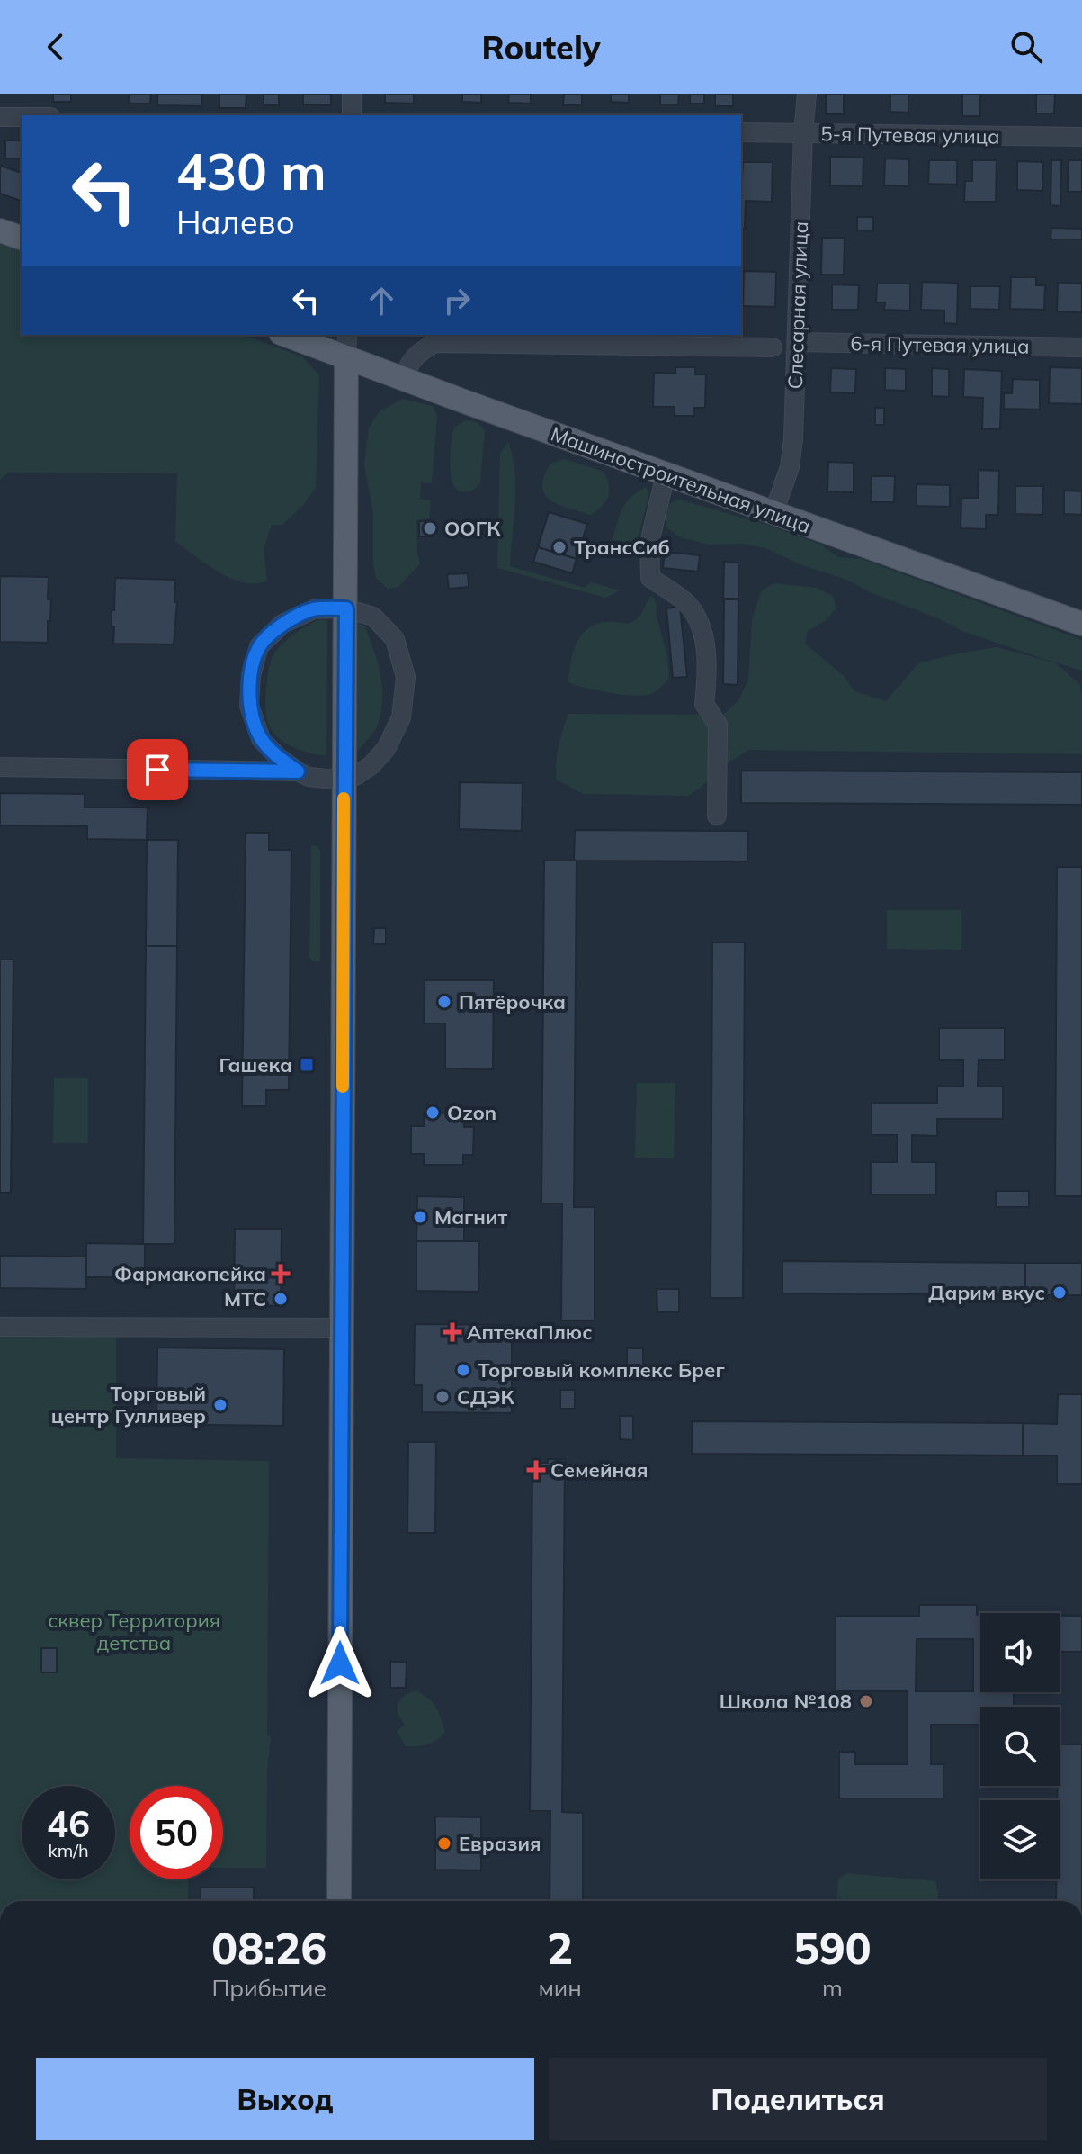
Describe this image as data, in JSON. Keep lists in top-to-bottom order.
{
  "streets": {
    "main road": ["Машиностроительная улица"],
    "street": ["5-я Путевая улица", "Слесарная улица", "6-я Путевая улица"]
  },
  "crossings": [
    ["5-я Путевая улица", "Слесарная улица"],
    ["Слесарная улица", "6-я Путевая улица"],
    ["Слесарная улица", "Машиностроительная улица"]
  ],
  "parks": ["сквер Территория детства"],
  "places": {
    "other": [
      "ООГК",
      "ТрансСиб",
      "Пятёрочка",
      "Ozon",
      "Магнит",
      "Дарим вкус",
      "МТС",
      "Торговый комплекс Брег",
      "СДЭК",
      "Торговый центр Гулливер",
      "Школа №108",
      "Евразия"
    ],
    "transit": ["Гашека"],
    "health": ["Фармакопейка", "АптекаПлюс", "Семейная"]
  },
  "page": {
    "header": "Routely",
    "turn": ["430 m", "Налево"],
    "speed": "46 km/h",
    "limit": "50",
    "eta": [
      "08:26",
      "Прибытие",
      "2",
      "мин",
      "590",
      "m"
    ],
    "buttons": ["Выход", "Поделиться"]
  }
}
